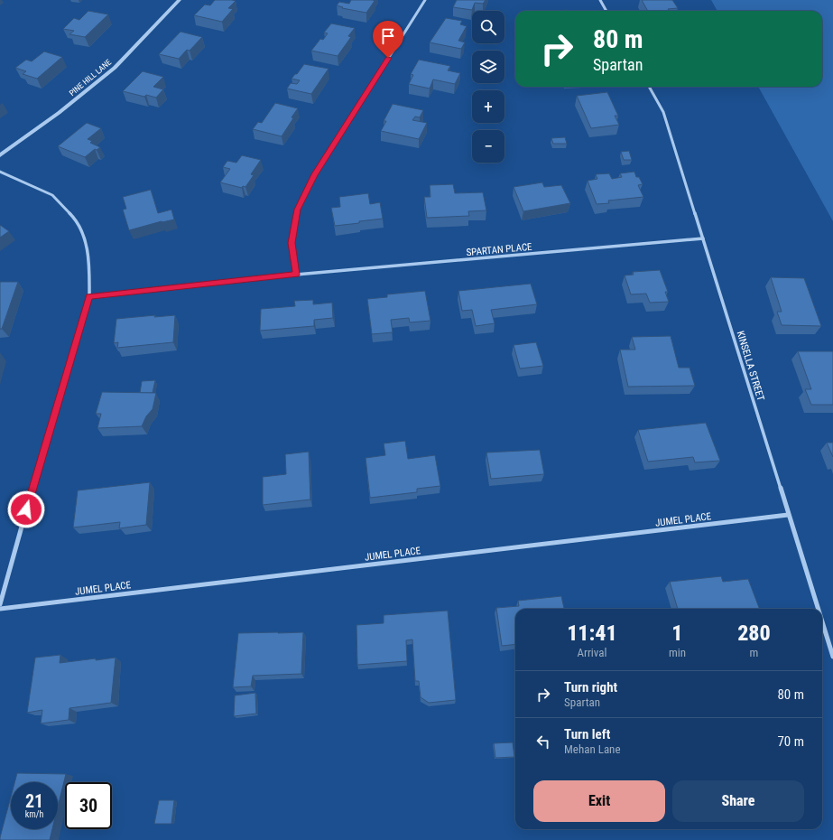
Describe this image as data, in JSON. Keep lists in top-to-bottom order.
{
  "streets": {
    "street": [
      "PINE HILL LANE",
      "SPARTAN PLACE",
      "KINSELLA STREET",
      "JUMEL PLACE"
    ]
  },
  "crossings": [
    ["SPARTAN PLACE", "KINSELLA STREET"],
    ["KINSELLA STREET", "JUMEL PLACE"]
  ],
  "page": {
    "map_buttons": ["+", "−"],
    "turn": ["80 m", "Spartan"],
    "eta": [
      "11:41",
      "Arrival",
      "1",
      "min",
      "280",
      "m"
    ],
    "list": [
      {
        "name": "Turn right",
        "note": "Spartan",
        "value": "80 m"
      },
      {
        "name": "Turn left",
        "note": "Mehan Lane",
        "value": "70 m"
      }
    ],
    "buttons": ["Exit", "Share"],
    "speed": "21 km/h",
    "limit": "30"
  }
}
